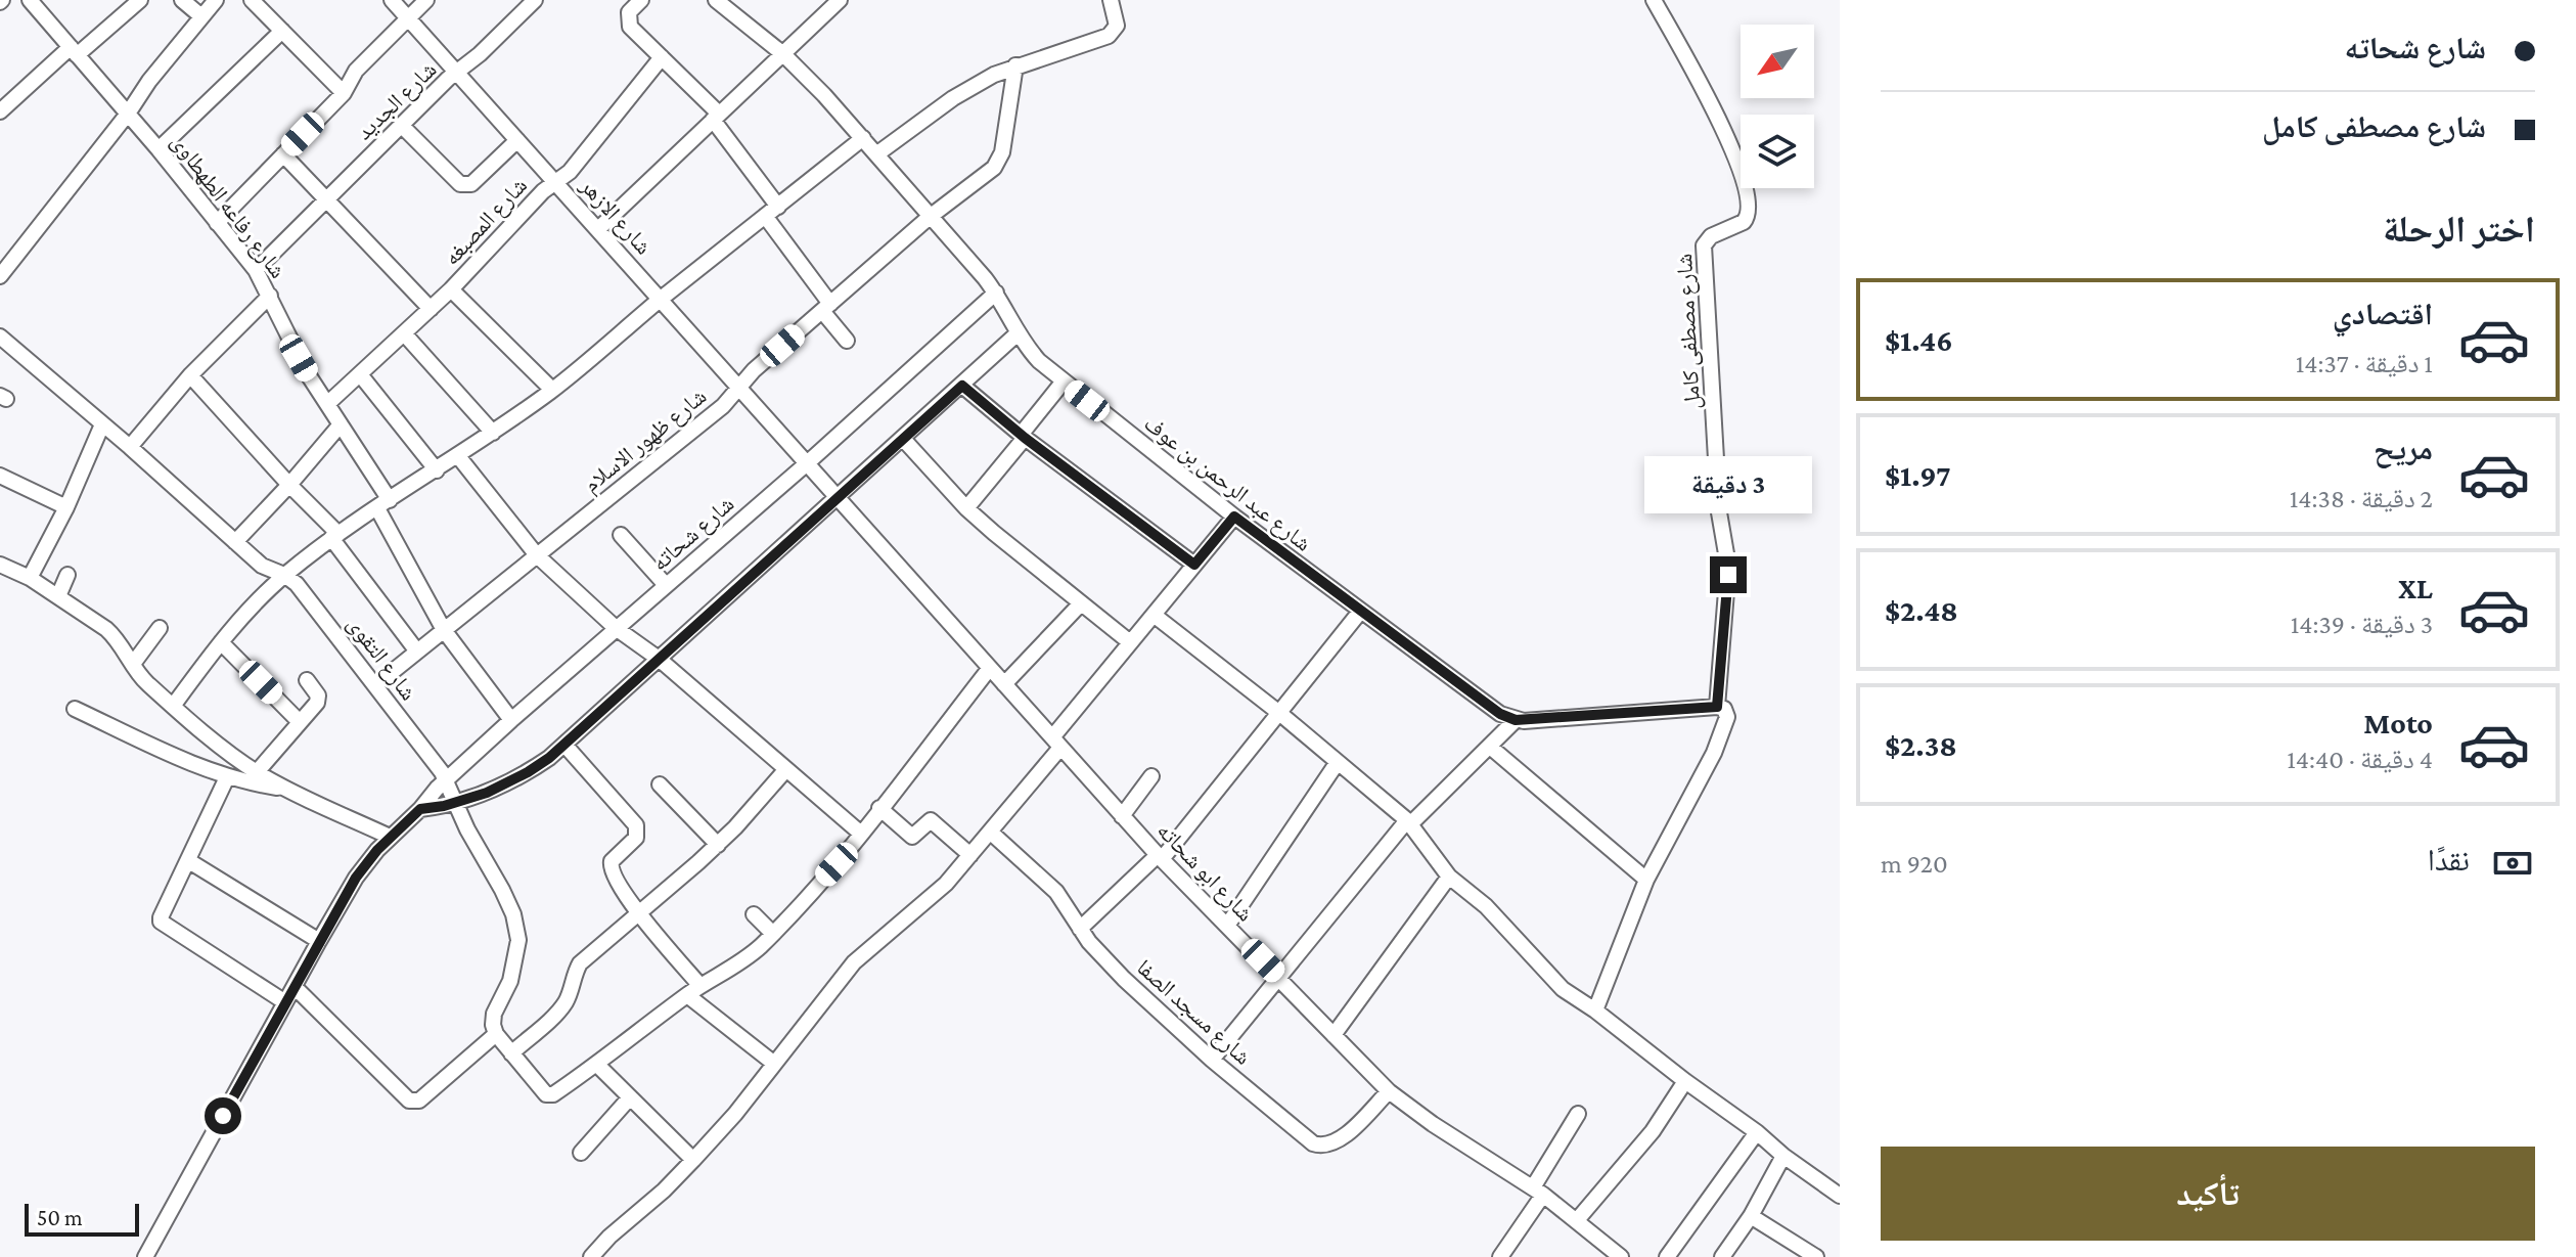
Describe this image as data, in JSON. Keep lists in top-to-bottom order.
{
  "streets": {
    "street": [
      "شارع الجديد",
      "شارع رفاعه الطهطاوى",
      "شارع الازهر",
      "شارع المصبغه",
      "شارع مصطفى كامل",
      "شارع ظهور الاسلام",
      "شارع عبد الرحمن بن عوف",
      "شارع شحاته",
      "شارع التقوى",
      "شارع ابو شحاته",
      "شارع مسجد الصفا"
    ]
  },
  "crossings": [
    ["شارع الجديد", "شارع رفاعه الطهطاوى"],
    ["شارع الجديد", "شارع الازهر"],
    ["شارع رفاعه الطهطاوى", "شارع المصبغه"],
    ["شارع رفاعه الطهطاوى", "شارع ظهور الاسلام"],
    ["شارع رفاعه الطهطاوى", "شارع شحاته"],
    ["شارع الازهر", "شارع المصبغه"],
    ["شارع الازهر", "شارع ظهور الاسلام"],
    ["شارع الازهر", "شارع شحاته"],
    ["شارع الازهر", "شارع ابو شحاته"],
    ["شارع ظهور الاسلام", "شارع عبد الرحمن بن عوف"],
    ["شارع ظهور الاسلام", "شارع التقوى"],
    ["شارع عبد الرحمن بن عوف", "شارع شحاته"],
    ["شارع شحاته", "شارع التقوى"],
    ["شارع شحاته", "شارع ابو شحاته"],
    ["شارع ابو شحاته", "شارع مسجد الصفا"]
  ],
  "scale_bar": "50 m",
  "north": "bottom left",
  "page": {
    "banner": ["شارع شحاته", "شارع مصطفى كامل"],
    "heading": "اختر الرحلة",
    "list": [
      {
        "name": "اقتصادي",
        "note": "1 دقيقة · 14:37",
        "value": "$1.46"
      },
      {
        "name": "مريح",
        "note": "2 دقيقة · 14:38",
        "value": "$1.97"
      },
      {
        "name": "XL",
        "note": "3 دقيقة · 14:39",
        "value": "$2.48"
      },
      {
        "name": "Moto",
        "note": "4 دقيقة · 14:40",
        "value": "$2.38"
      }
    ],
    "bubble": "3 دقيقة",
    "pay": ["نقدًا", "920 m"],
    "buttons": "تأكيد",
    "scale": "50 m"
  }
}
